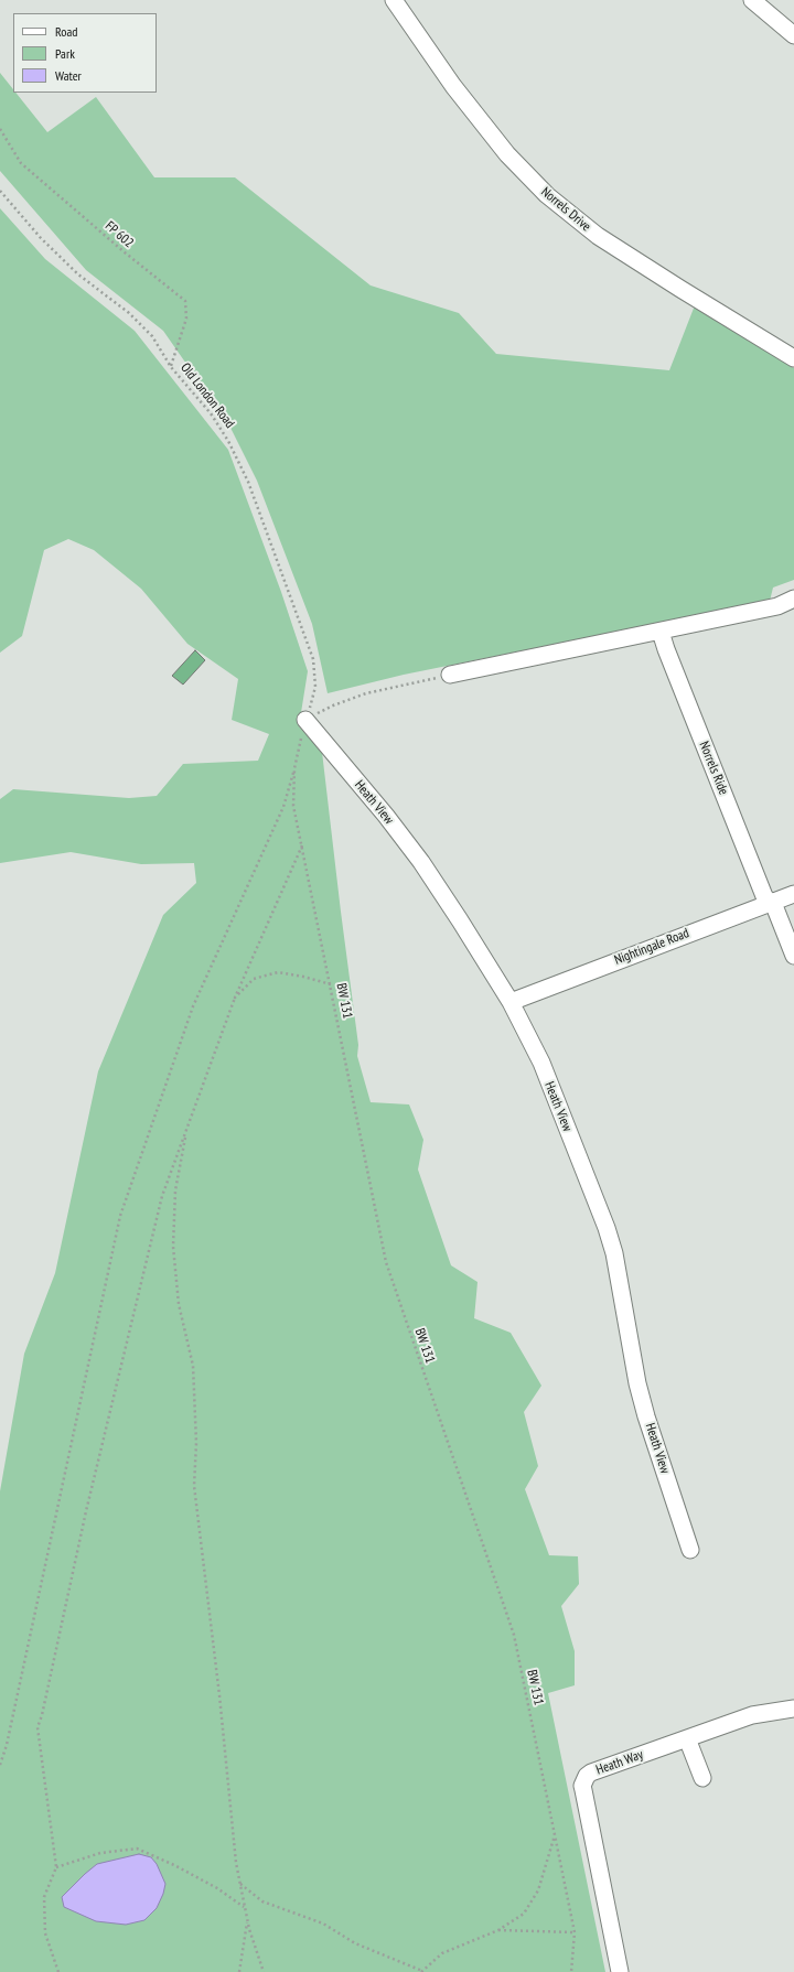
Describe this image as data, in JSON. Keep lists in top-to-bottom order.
{
  "streets": {
    "street": [
      "Norrels Drive",
      "Norrels Ride",
      "Heath View",
      "Nightingale Road",
      "Heath Way"
    ],
    "path": ["FP 602", "Old London Road", "BW 131"]
  },
  "crossings": [
    ["FP 602", "Old London Road"],
    ["Old London Road", "Heath View"],
    ["Old London Road", "BW 131"],
    ["Norrels Ride", "Nightingale Road"],
    ["Heath View", "Nightingale Road"],
    ["Heath View", "BW 131"]
  ],
  "legend": ["Road", "Park", "Water"]
}
